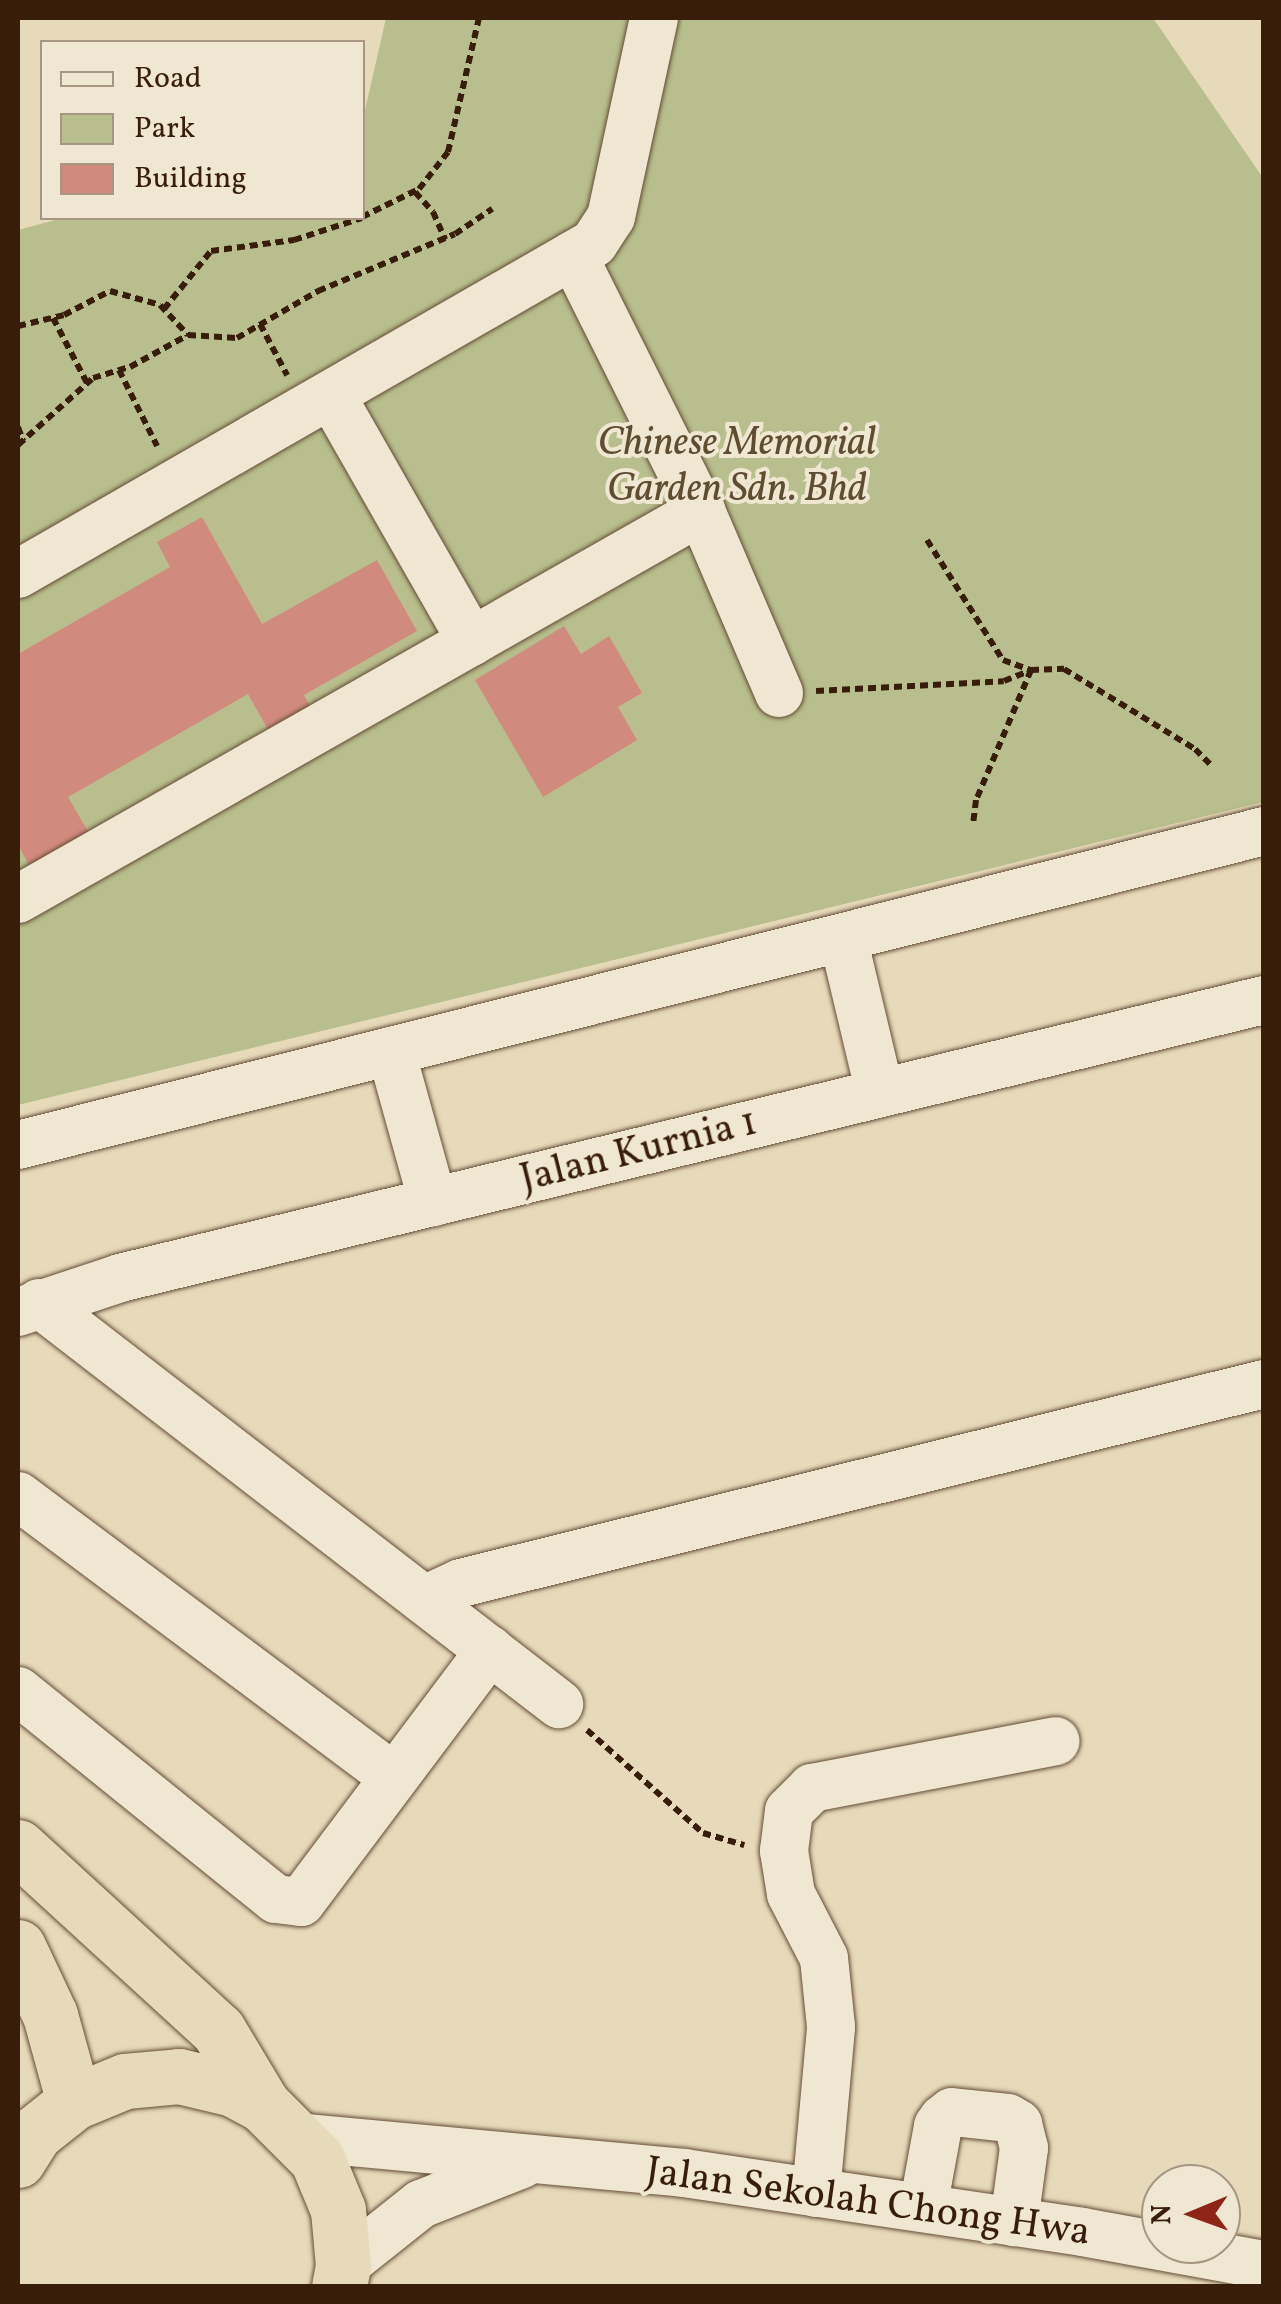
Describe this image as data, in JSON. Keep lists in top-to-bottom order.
{
  "streets": {
    "street": ["Jalan Kurnia 1", "Jalan Sekolah Chong Hwa"]
  },
  "parks": ["Chinese Memorial Garden Sdn. Bhd"],
  "legend": ["Road", "Park", "Building"],
  "north": "left"
}
